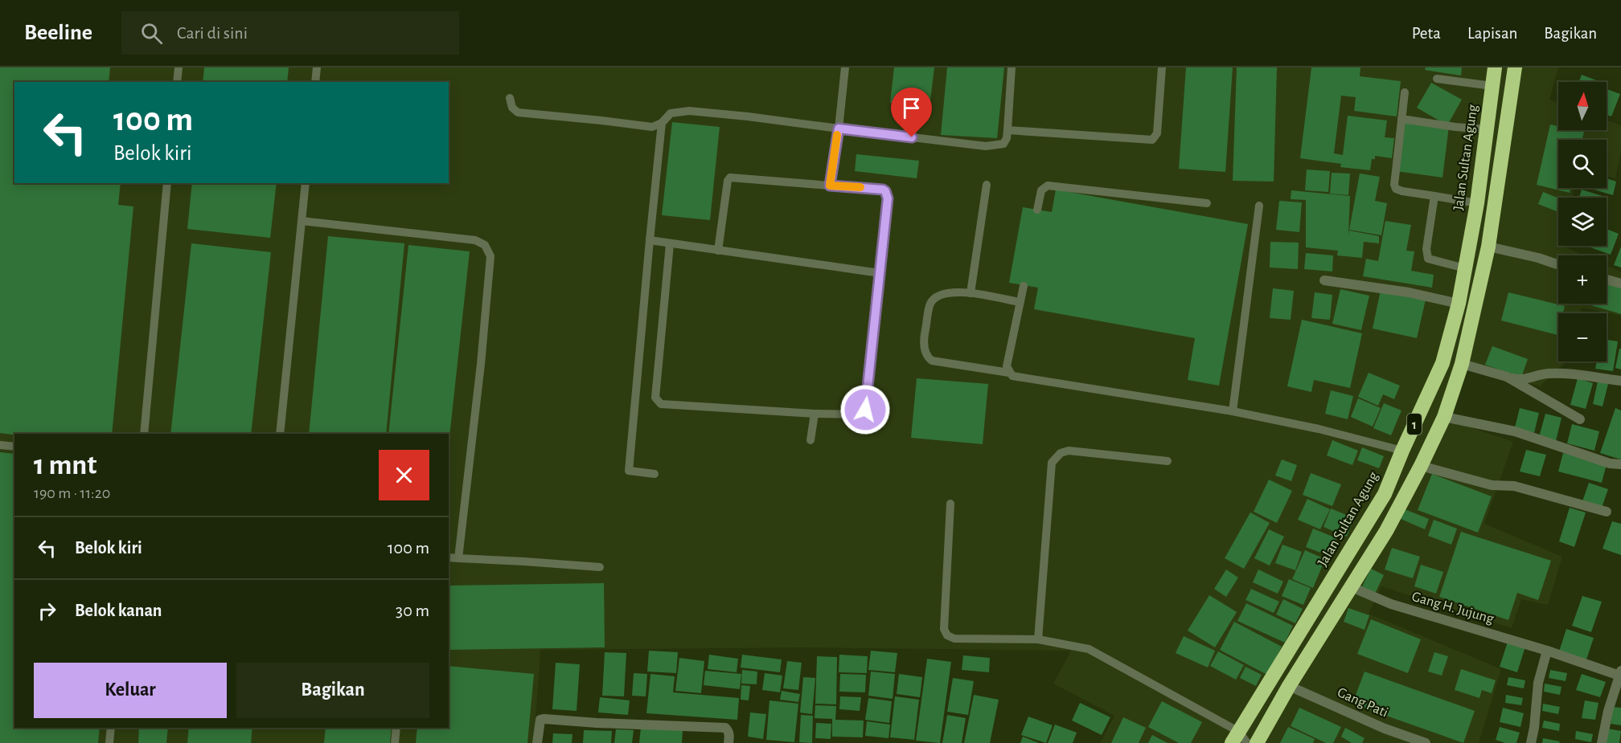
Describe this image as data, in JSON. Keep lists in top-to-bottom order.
{
  "streets": {
    "highway": ["Jalan Sultan Agung", "1"],
    "street": ["Gang H. Jujung", "Gang Pati"]
  },
  "crossings": [
    ["1", "Gang H. Jujung"],
    ["1", "Gang Pati"]
  ],
  "north": "top",
  "page": {
    "header": "Beeline",
    "search": "Cari di sini",
    "nav": ["Peta", "Lapisan", "Bagikan"],
    "map_buttons": ["+", "−"],
    "turn": ["100 m", "Belok kiri"],
    "heading": ["1 mnt", "190 m · 11:20"],
    "list": [
      {
        "name": "Belok kiri",
        "value": "100 m"
      },
      {
        "name": "Belok kanan",
        "value": "30 m"
      }
    ],
    "buttons": ["Keluar", "Bagikan"]
  }
}
